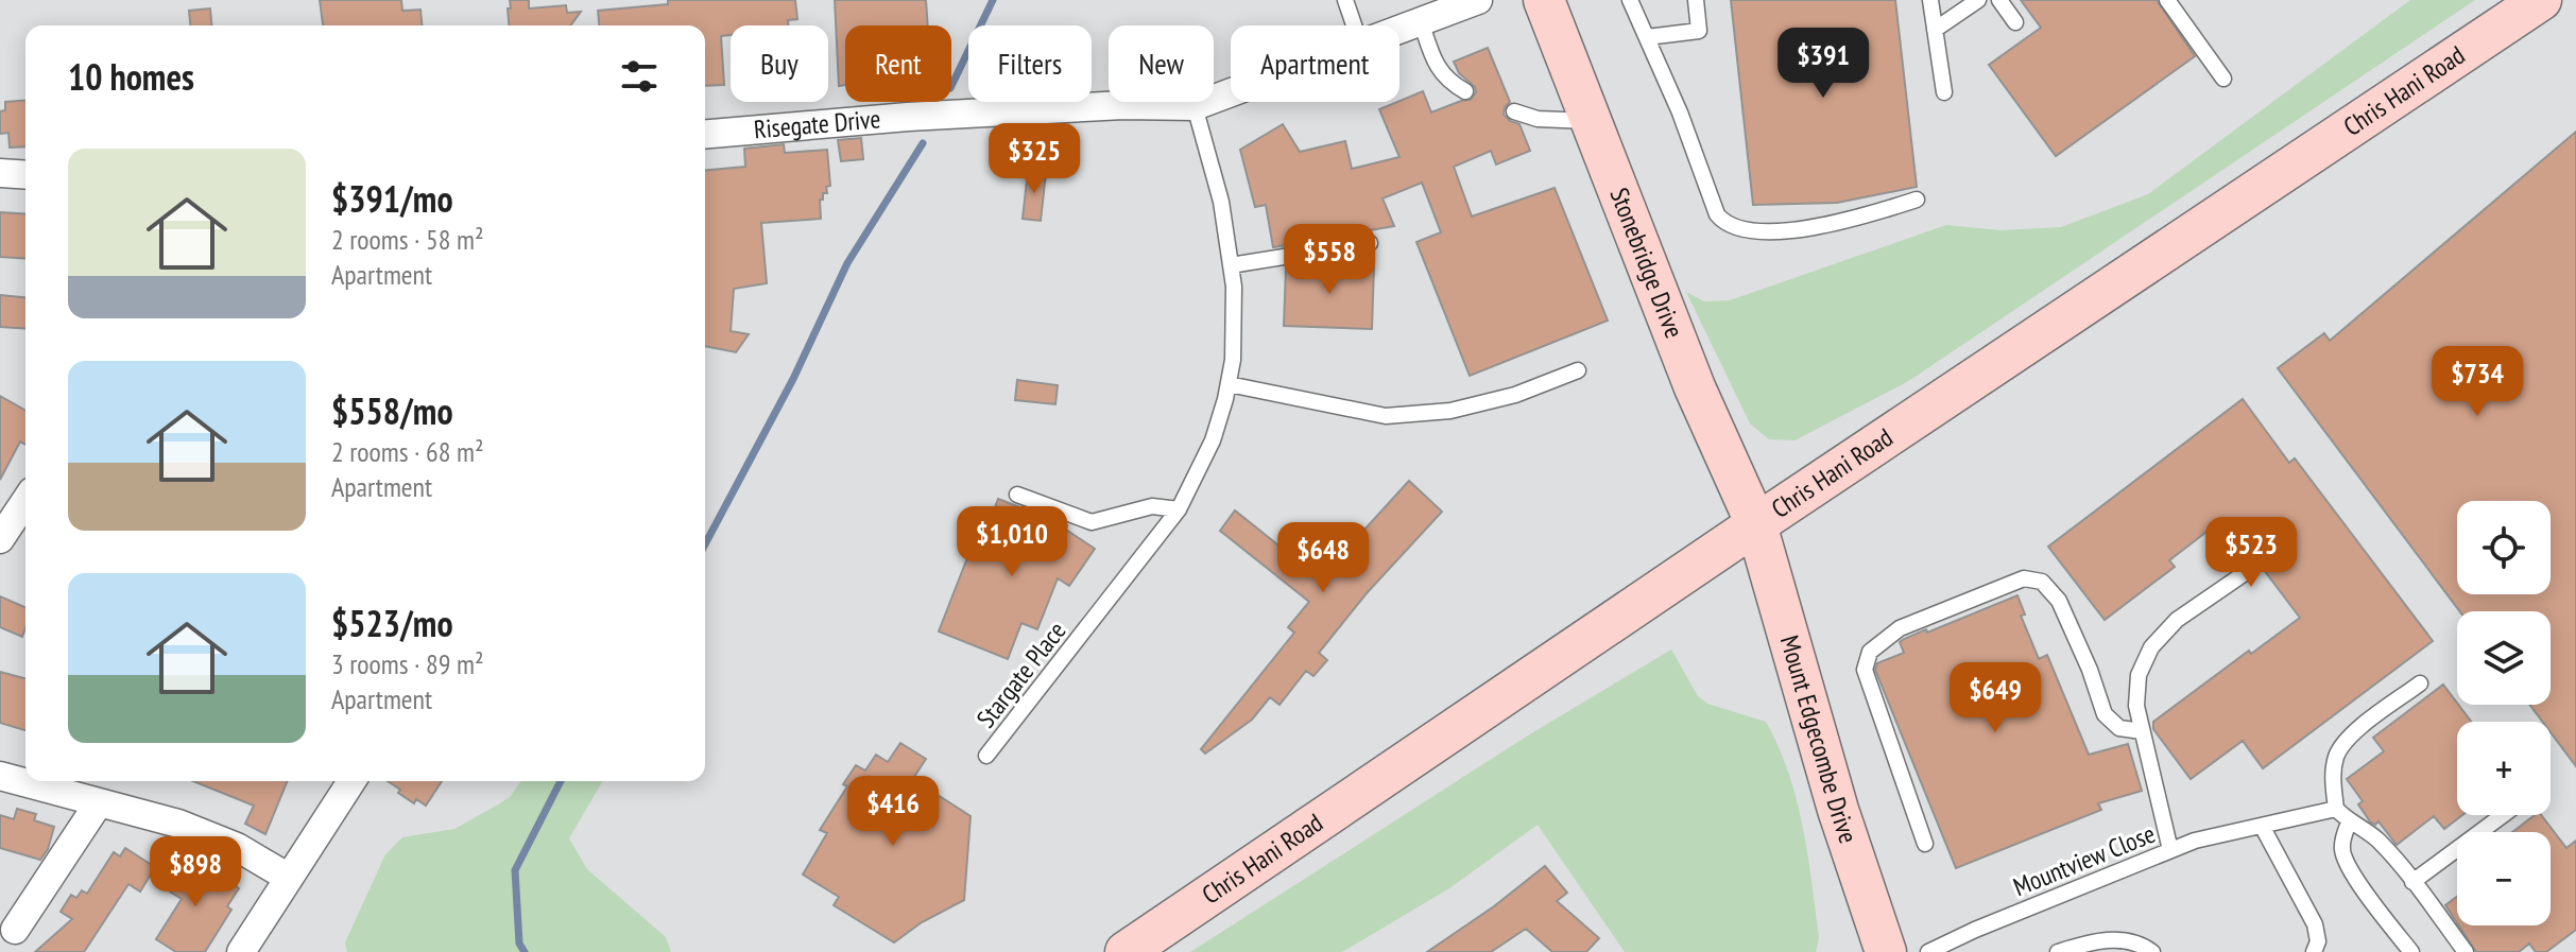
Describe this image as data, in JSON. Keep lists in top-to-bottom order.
{
  "streets": {
    "main road": ["Chris Hani Road", "Stonebridge Drive", "Mount Edgecombe Drive"],
    "street": ["Risegate Drive"],
    "lane": ["Stargate Place", "Mountview Close"]
  },
  "crossings": [
    ["Chris Hani Road", "Stonebridge Drive"],
    ["Chris Hani Road", "Mount Edgecombe Drive"],
    ["Risegate Drive", "Stargate Place"],
    ["Stonebridge Drive", "Mount Edgecombe Drive"]
  ],
  "page": {
    "chip": [
      "Buy",
      "Rent",
      "Filters",
      "New",
      "Apartment"
    ],
    "heading": "10 homes",
    "price": [
      "$391",
      "$325",
      "$558",
      "$734",
      "$1,010",
      "$523",
      "$648",
      "$649",
      "$416",
      "$898"
    ],
    "list": [
      {
        "name": "$391/mo",
        "note": "2 rooms · 58 m² · Apartment"
      },
      {
        "name": "$558/mo",
        "note": "2 rooms · 68 m² · Apartment"
      },
      {
        "name": "$523/mo",
        "note": "3 rooms · 89 m² · Apartment"
      }
    ],
    "map_buttons": ["+", "−"]
  }
}
